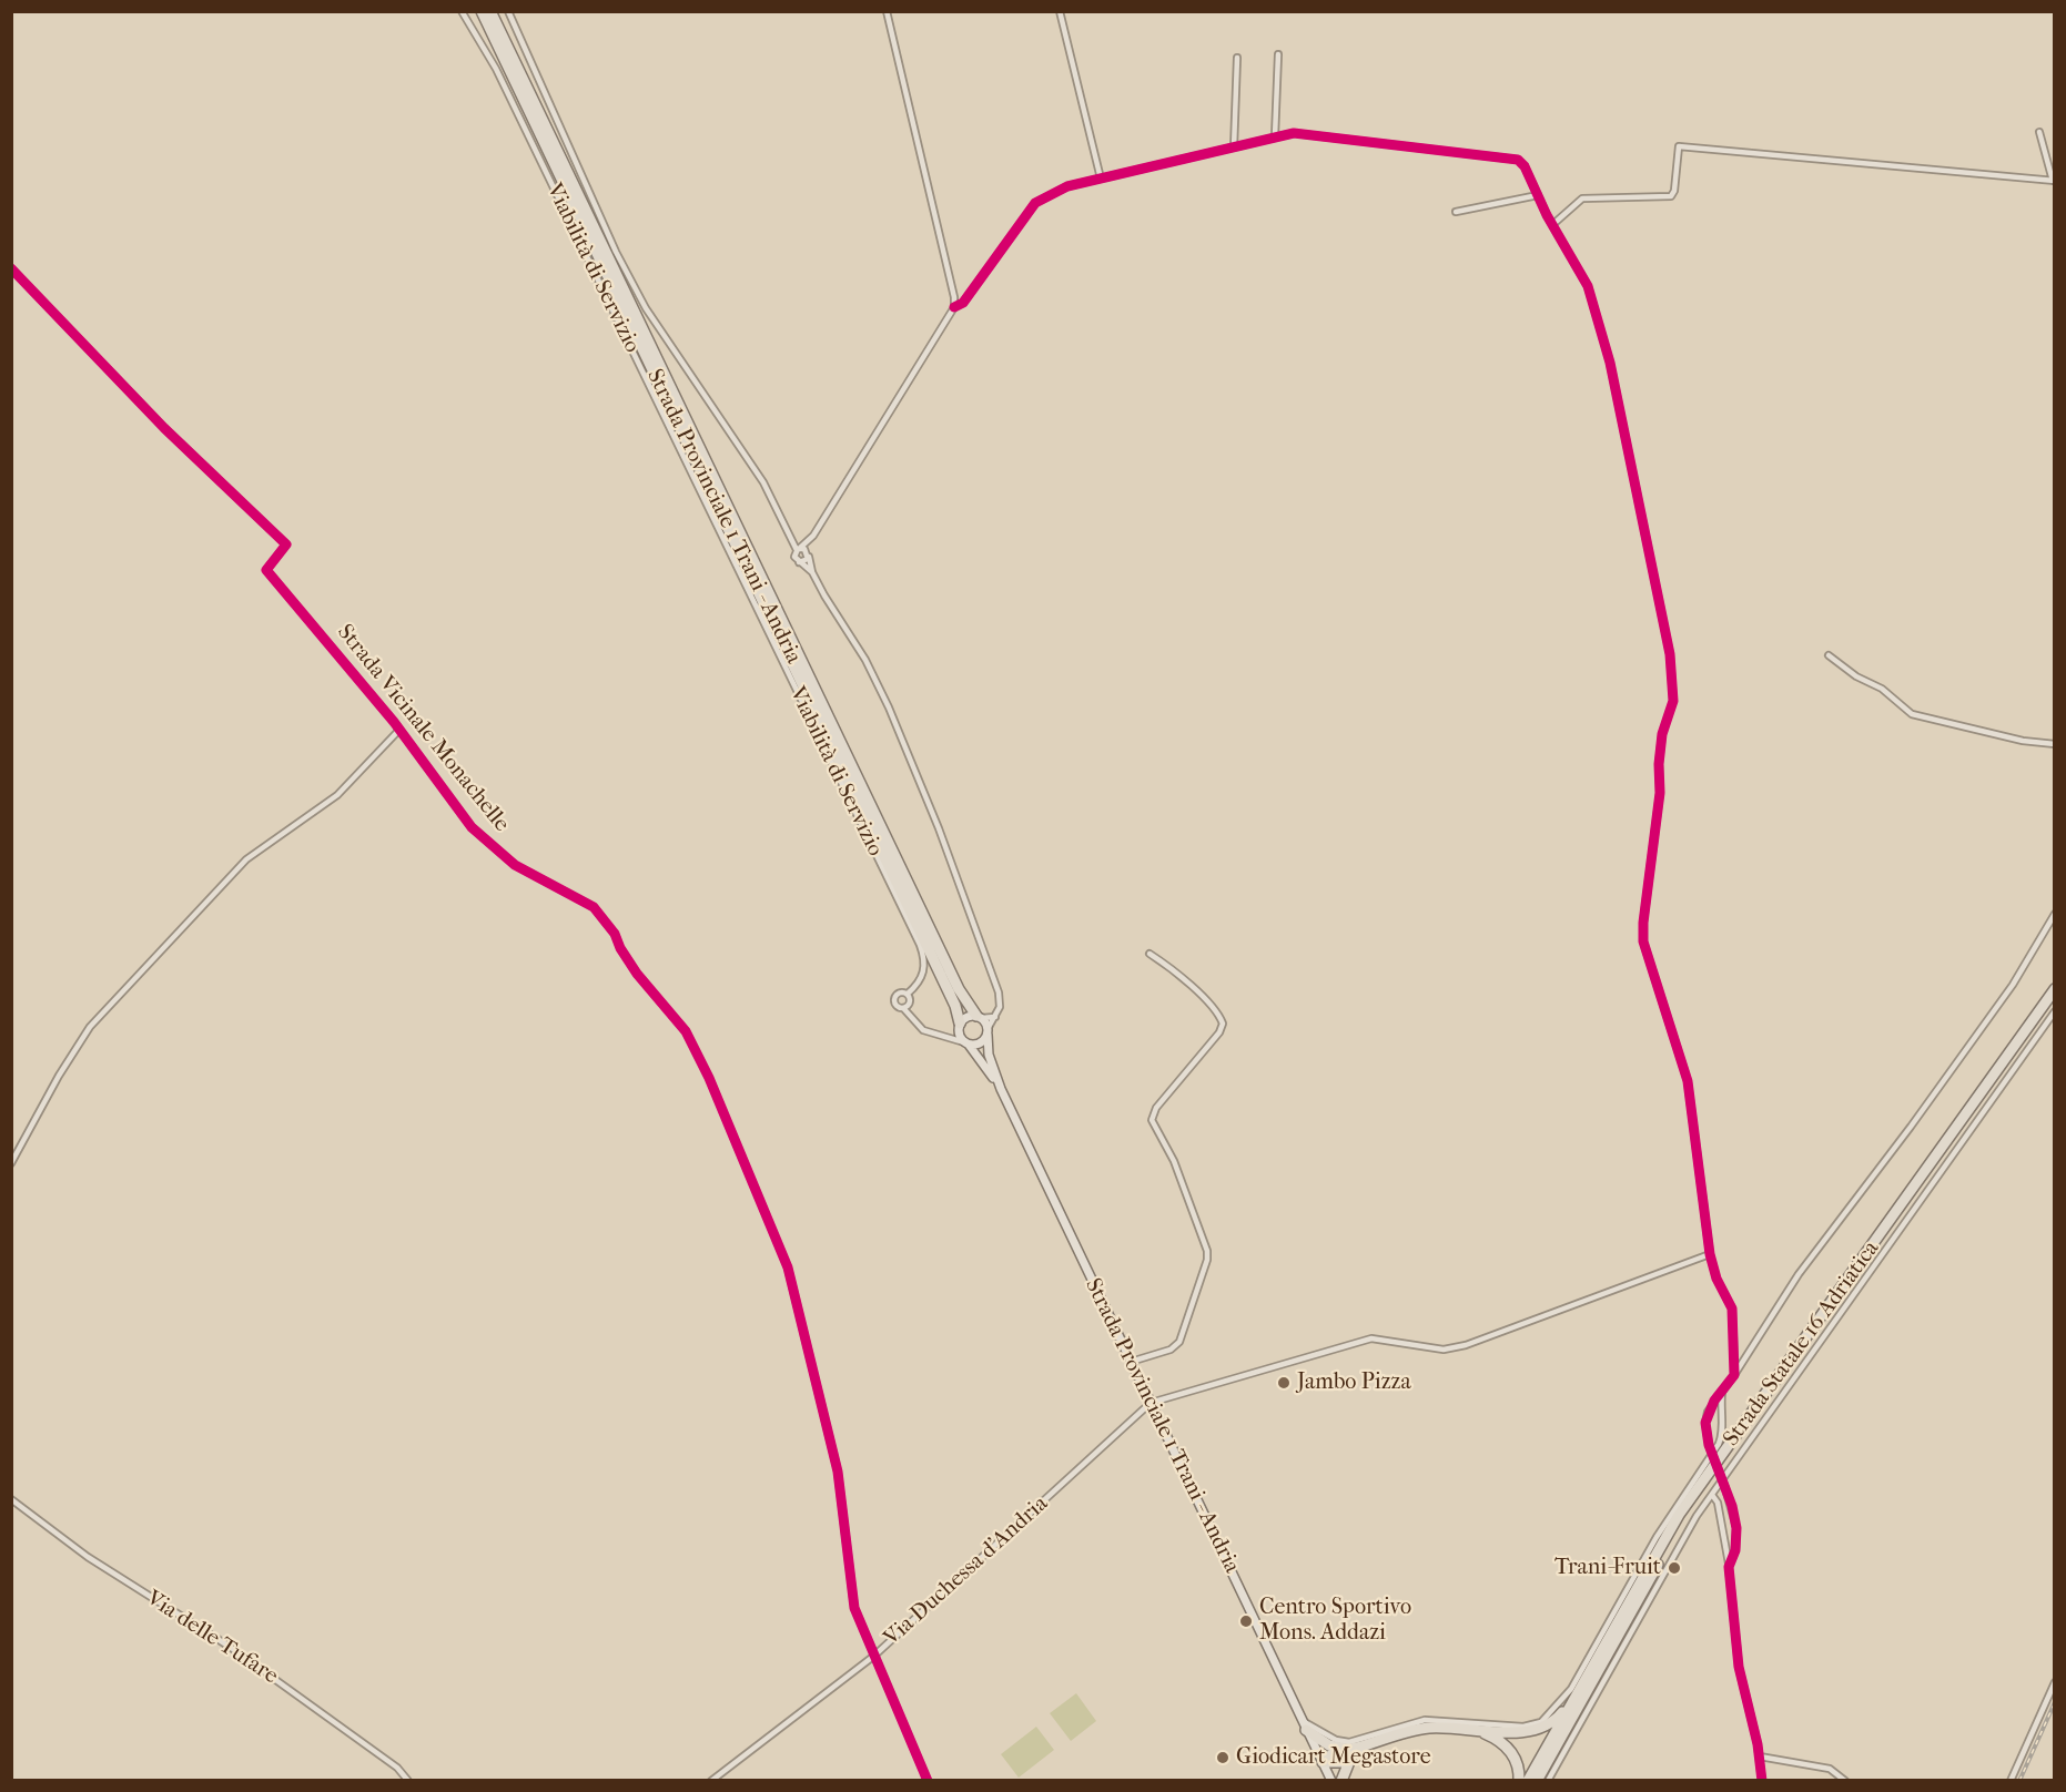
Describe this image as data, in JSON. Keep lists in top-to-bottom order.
{
  "streets": {
    "highway": ["Strada Provinciale 1 Trani - Andria", "Strada Statale 16 Adriatica"],
    "street": [
      "Viabilità di Servizio",
      "Strada Vicinale Monachelle",
      "Via Duchessa d'Andria",
      "Via delle Tufare"
    ]
  },
  "crossings": [
    ["Strada Provinciale 1 Trani - Andria", "Via Duchessa d'Andria"],
    ["Strada Vicinale Monachelle", "Via Duchessa d'Andria"]
  ],
  "places": [
    "Jambo Pizza",
    "Trani-Fruit",
    "Centro Sportivo Mons. Addazi",
    "Giodicart Megastore"
  ]
}
